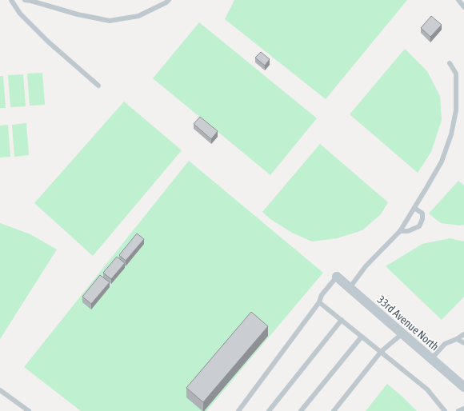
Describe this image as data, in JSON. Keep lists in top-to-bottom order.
{
  "streets": {
    "street": ["33rd Avenue North"]
  }
}
